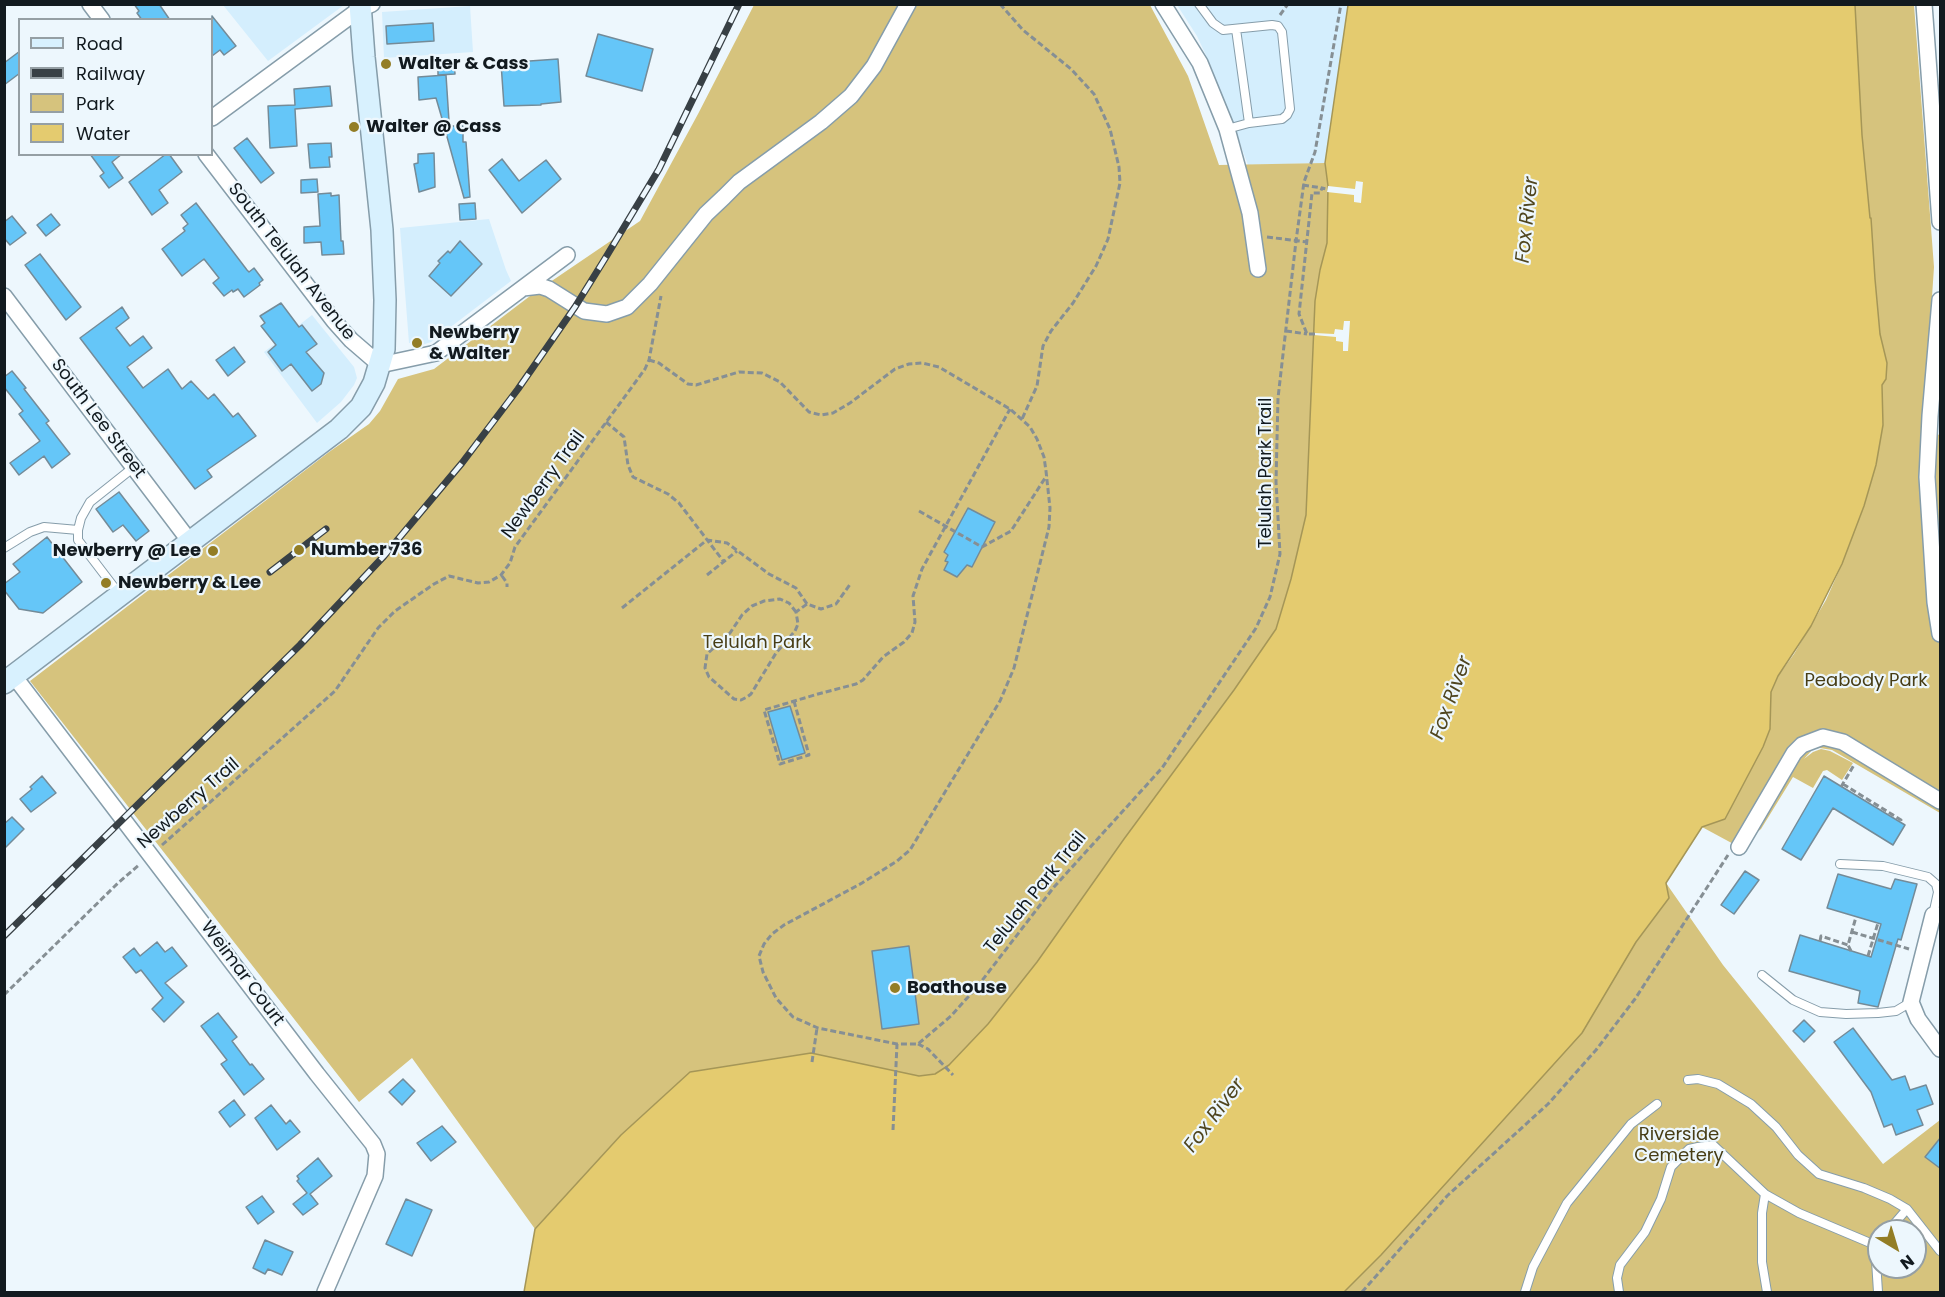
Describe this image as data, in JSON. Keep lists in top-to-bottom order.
{
  "streets": {
    "street": ["South Telulah Avenue", "South Lee Street", "Weimar Court"],
    "path": ["Telulah Park Trail", "Newberry Trail"]
  },
  "crossings": [
    ["Newberry Trail", "Weimar Court"]
  ],
  "water": ["Fox River"],
  "parks": ["Telulah Park", "Peabody Park", "Riverside Cemetery"],
  "places": [
    "Walter & Cass",
    "Walter @ Cass",
    "Newberry & Walter",
    "Number 736",
    "Newberry @ Lee",
    "Newberry & Lee",
    "Boathouse"
  ],
  "legend": [
    "Road",
    "Railway",
    "Park",
    "Water"
  ],
  "north": "bottom right"
}
